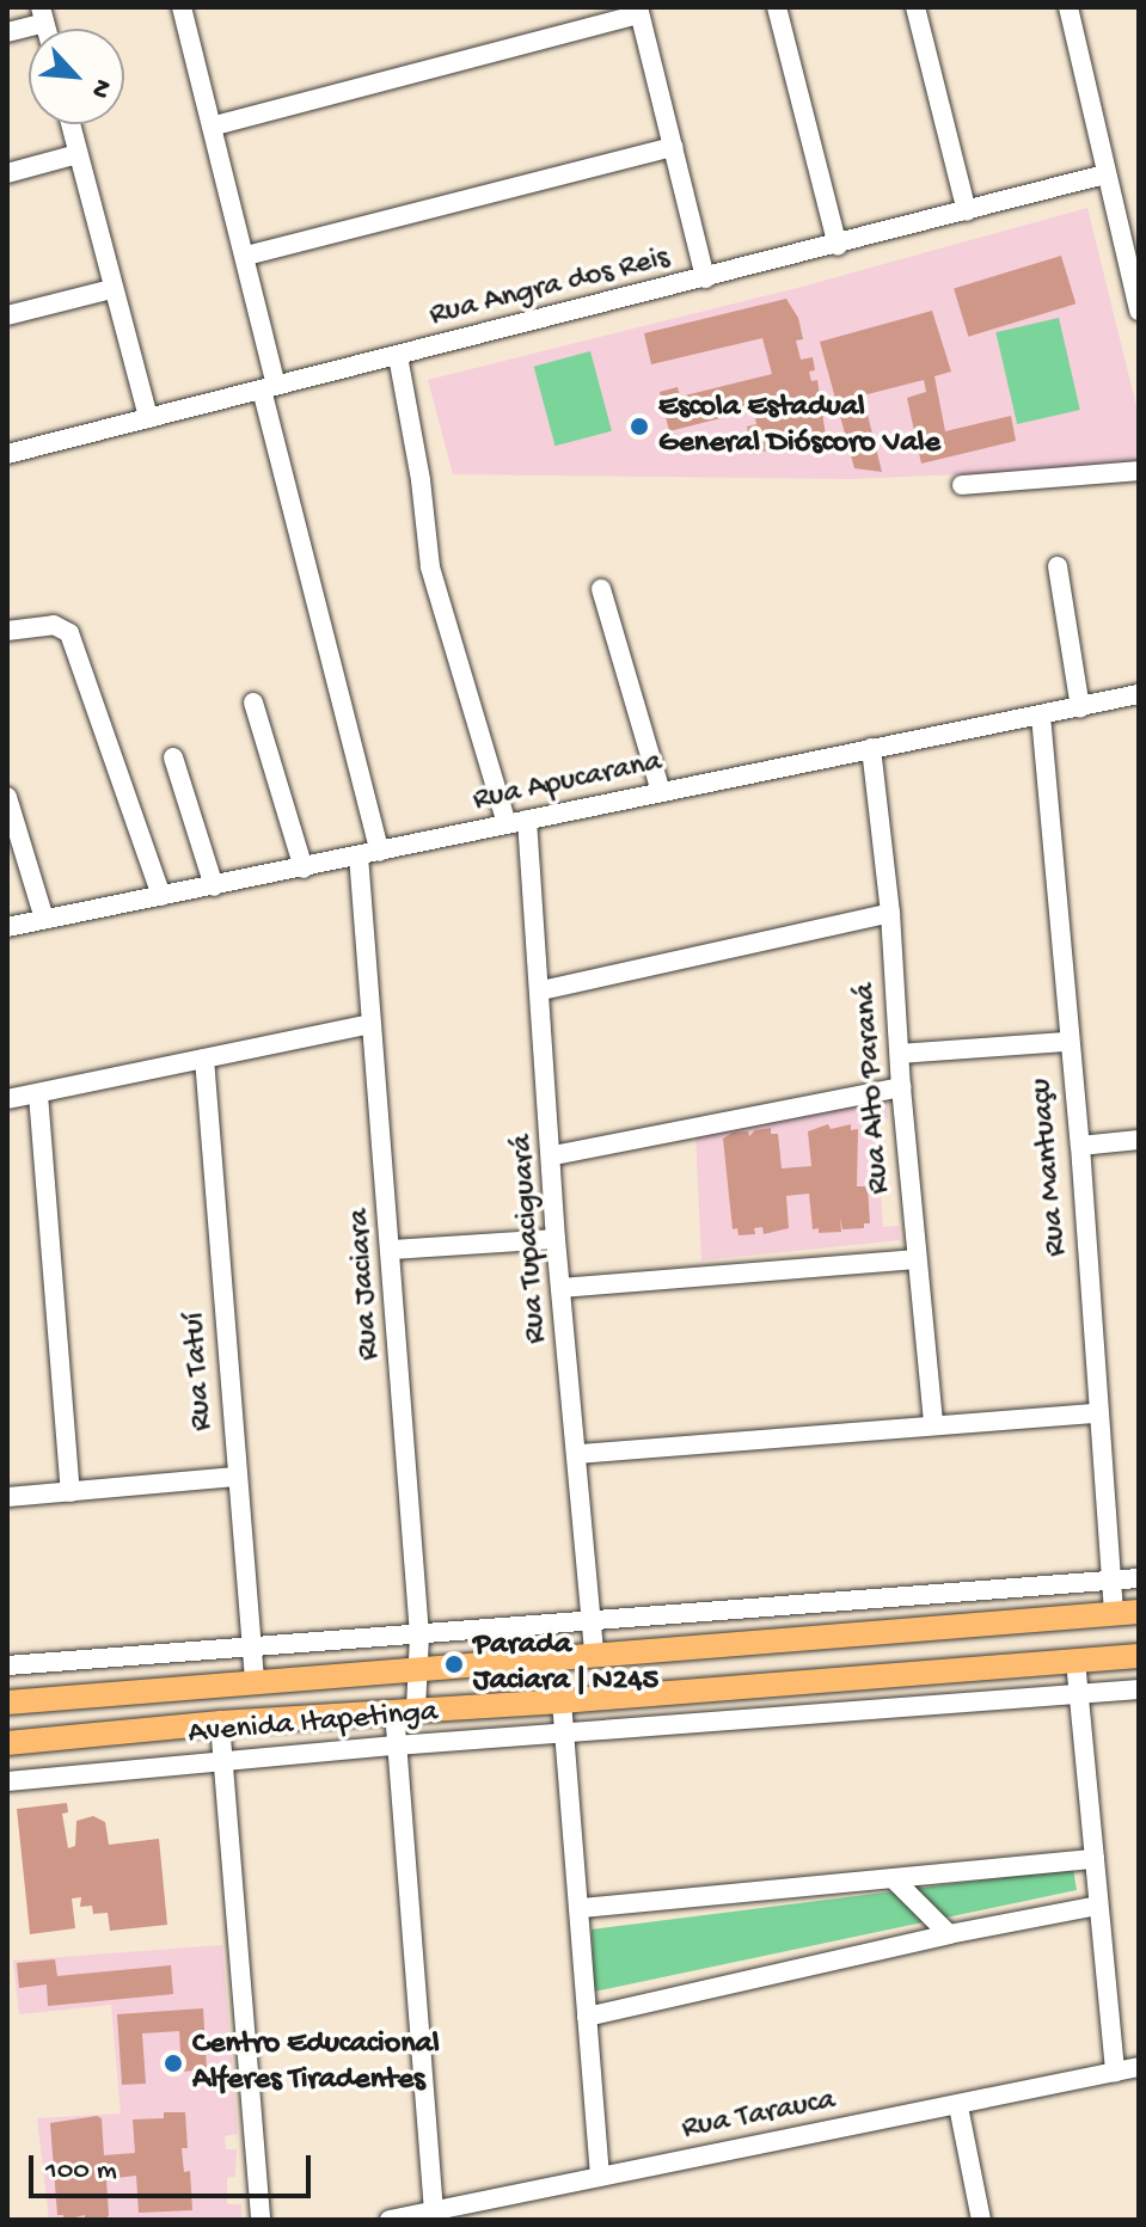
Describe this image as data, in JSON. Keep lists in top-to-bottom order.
{
  "streets": {
    "main road": ["Avenida Itapetinga"],
    "street": [
      "Rua Angra dos Reis",
      "Rua Apucarana",
      "Rua Alto Paraná",
      "Rua Mantuaçu",
      "Rua Tupaciguará",
      "Rua Jaciara",
      "Rua Tatuí",
      "Rua Tarauca"
    ]
  },
  "crossings": [
    ["Rua Apucarana", "Rua Alto Paraná"],
    ["Rua Apucarana", "Rua Mantuaçu"],
    ["Rua Apucarana", "Rua Tupaciguará"],
    ["Rua Apucarana", "Rua Jaciara"],
    ["Rua Mantuaçu", "Avenida Itapetinga"],
    ["Rua Tupaciguará", "Avenida Itapetinga"],
    ["Rua Jaciara", "Avenida Itapetinga"],
    ["Rua Jaciara", "Rua Tarauca"],
    ["Rua Tatuí", "Avenida Itapetinga"]
  ],
  "places": ["Escola Estadual General Dióscoro Vale", "Parada Jaciara | N245", "Centro Educacional Alferes Tiradentes"],
  "scale_bar": "100 m",
  "north": "bottom right"
}
